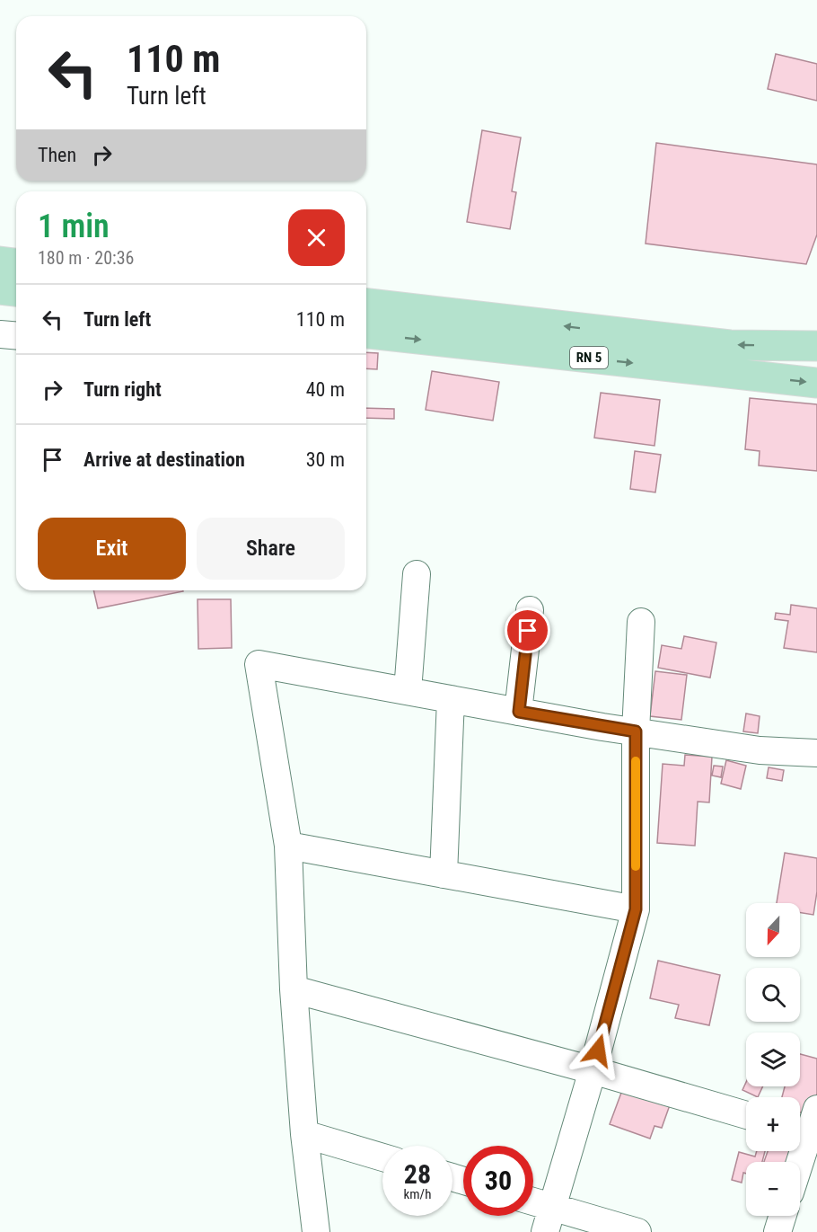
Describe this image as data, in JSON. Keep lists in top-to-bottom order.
{
  "streets": {
    "main road": ["RN 5"]
  },
  "north": "bottom",
  "page": {
    "turn": ["110 m", "Turn left"],
    "then": "Then",
    "heading": ["1 min", "180 m · 20:36"],
    "list": [
      {
        "name": "Turn left",
        "value": "110 m"
      },
      {
        "name": "Turn right",
        "value": "40 m"
      },
      {
        "name": "Arrive at destination",
        "value": "30 m"
      }
    ],
    "buttons": ["Exit", "Share"],
    "map_buttons": ["+", "−"],
    "speed": "28 km/h",
    "limit": "30"
  }
}
